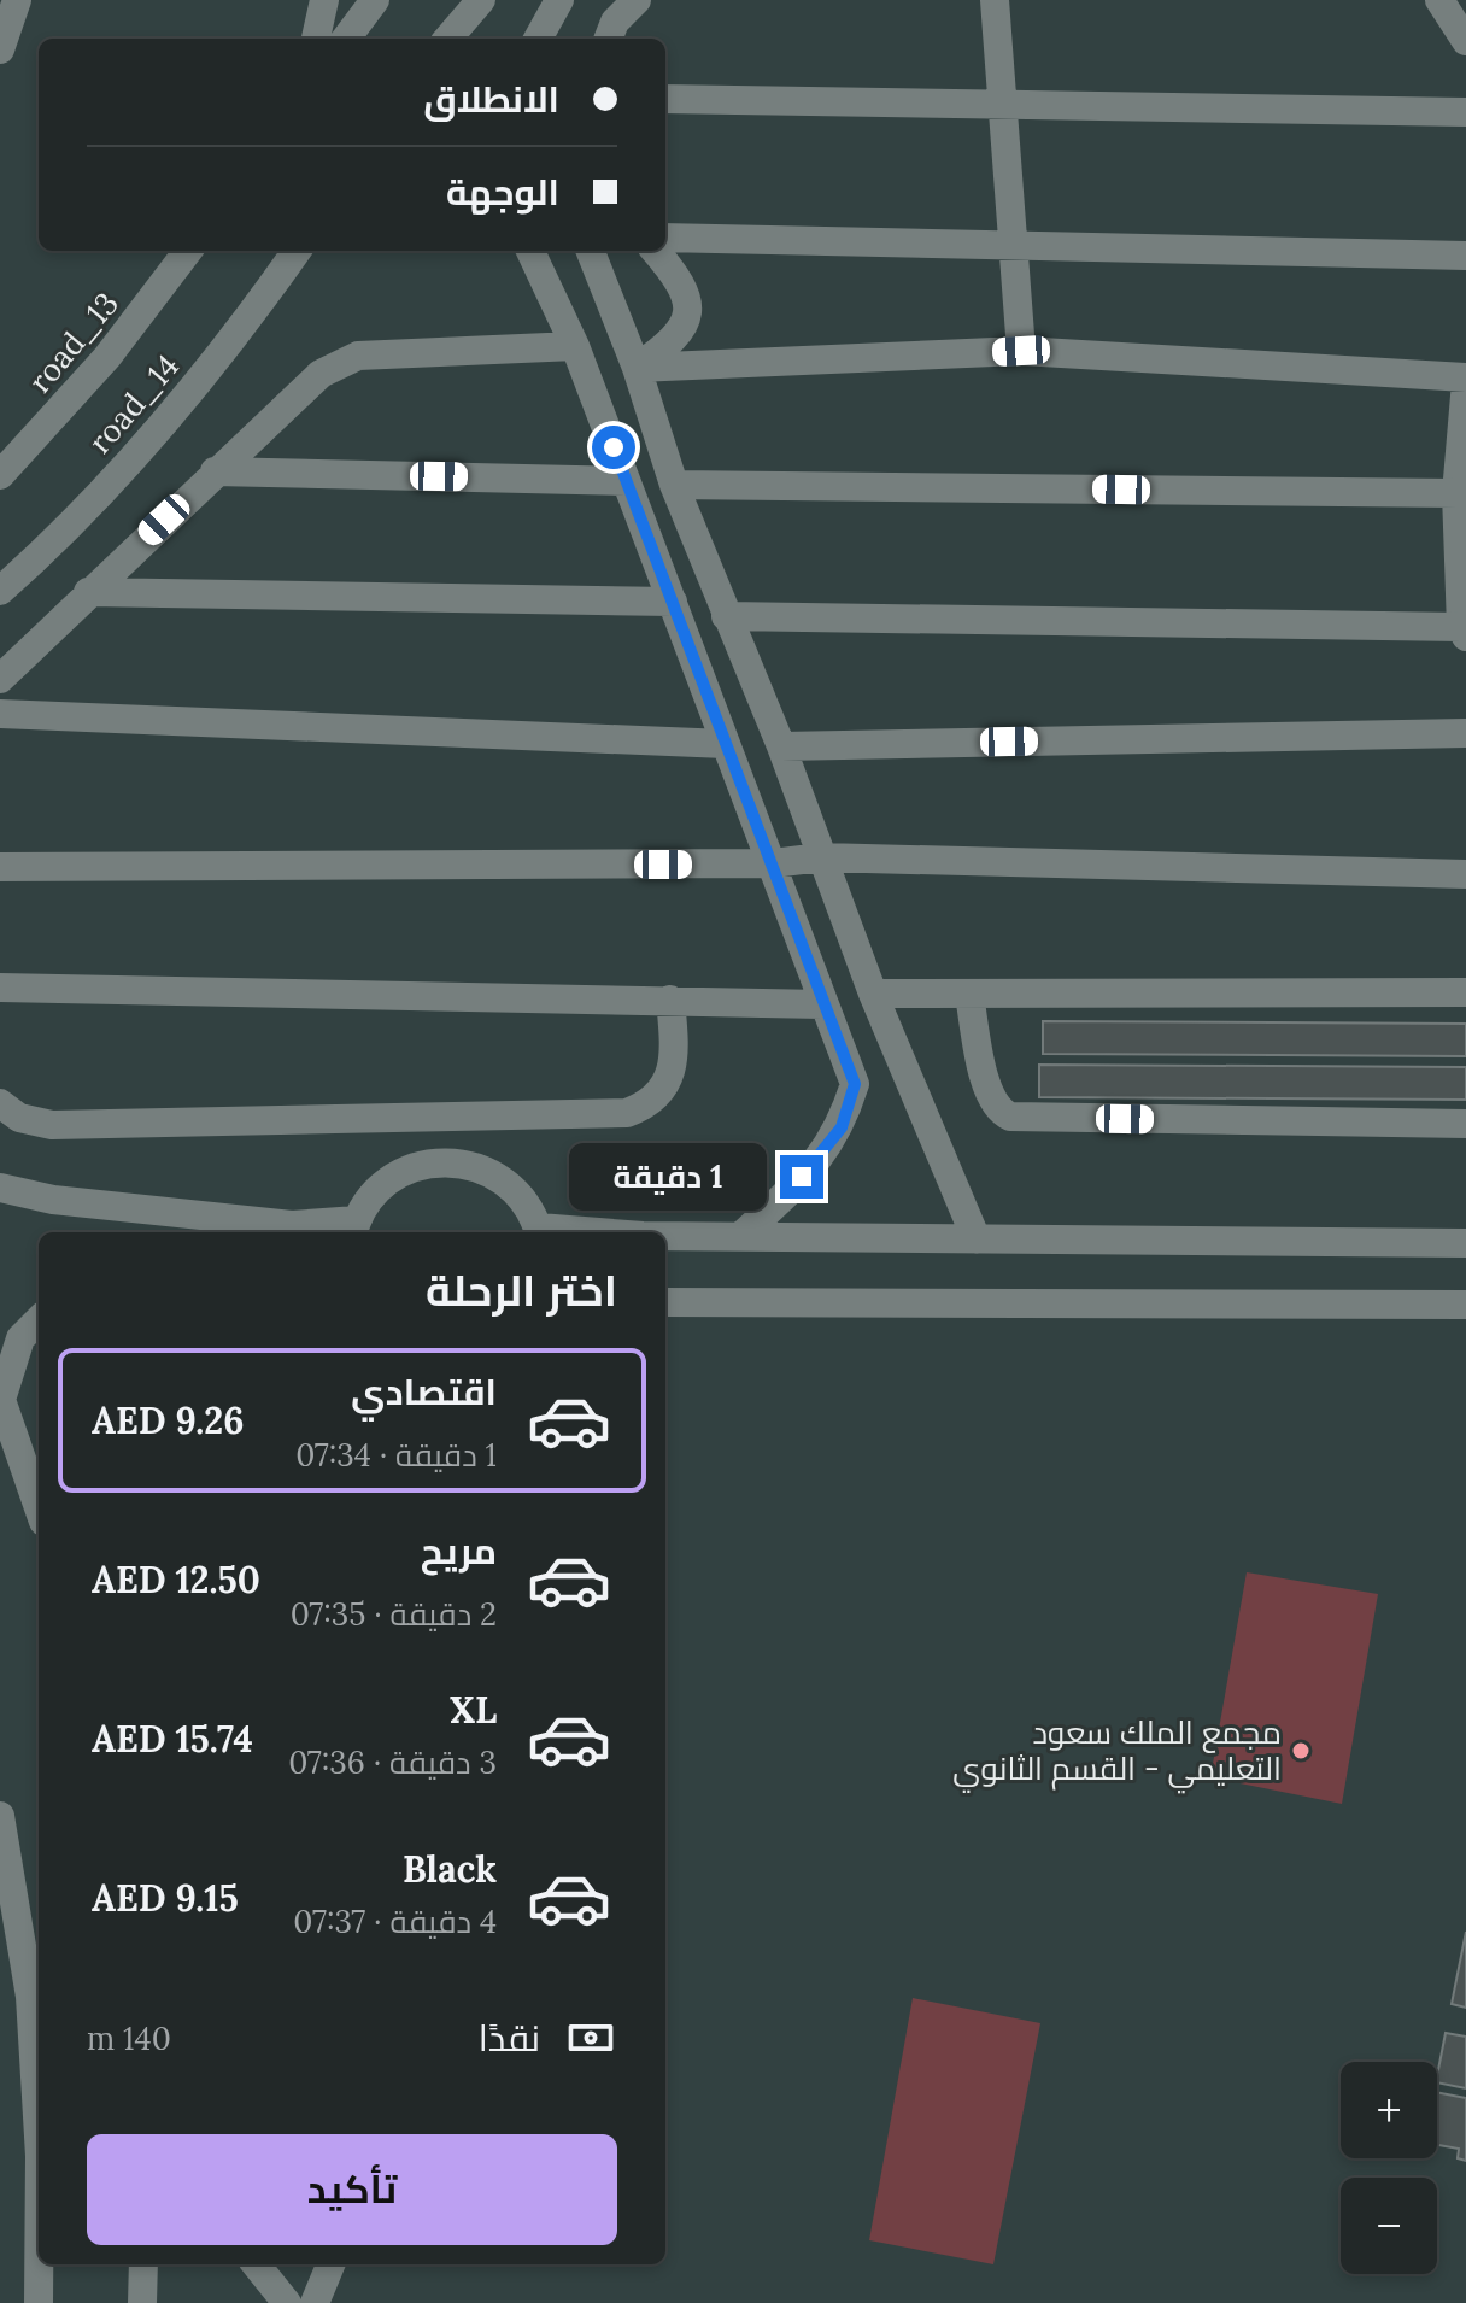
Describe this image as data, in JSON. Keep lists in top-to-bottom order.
{
  "streets": {
    "street": ["road_13", "road_14"]
  },
  "places": ["مجمع الملك سعود التعليمي - القسم الثانوي"],
  "page": {
    "banner": ["الانطلاق", "الوجهة"],
    "bubble": "1 دقيقة",
    "heading": "اختر الرحلة",
    "list": [
      {
        "name": "اقتصادي",
        "note": "1 دقيقة · 07:34",
        "value": "AED 9.26"
      },
      {
        "name": "مريح",
        "note": "2 دقيقة · 07:35",
        "value": "AED 12.50"
      },
      {
        "name": "XL",
        "note": "3 دقيقة · 07:36",
        "value": "AED 15.74"
      },
      {
        "name": "Black",
        "note": "4 دقيقة · 07:37",
        "value": "AED 9.15"
      }
    ],
    "pay": ["نقدًا", "140 m"],
    "map_buttons": ["+", "−"],
    "buttons": "تأكيد"
  }
}
